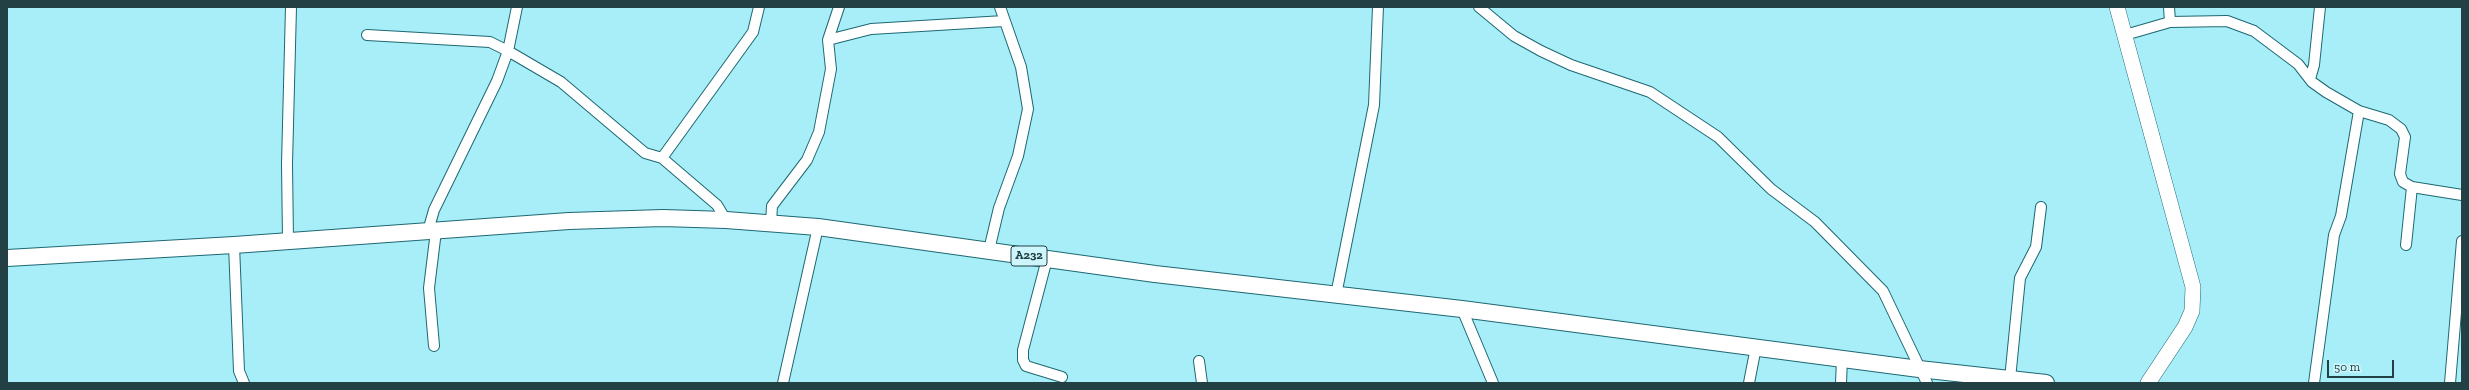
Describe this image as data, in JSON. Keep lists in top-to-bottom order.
{
  "streets": {
    "main road": ["A232"]
  },
  "scale_bar": "50 m"
}
